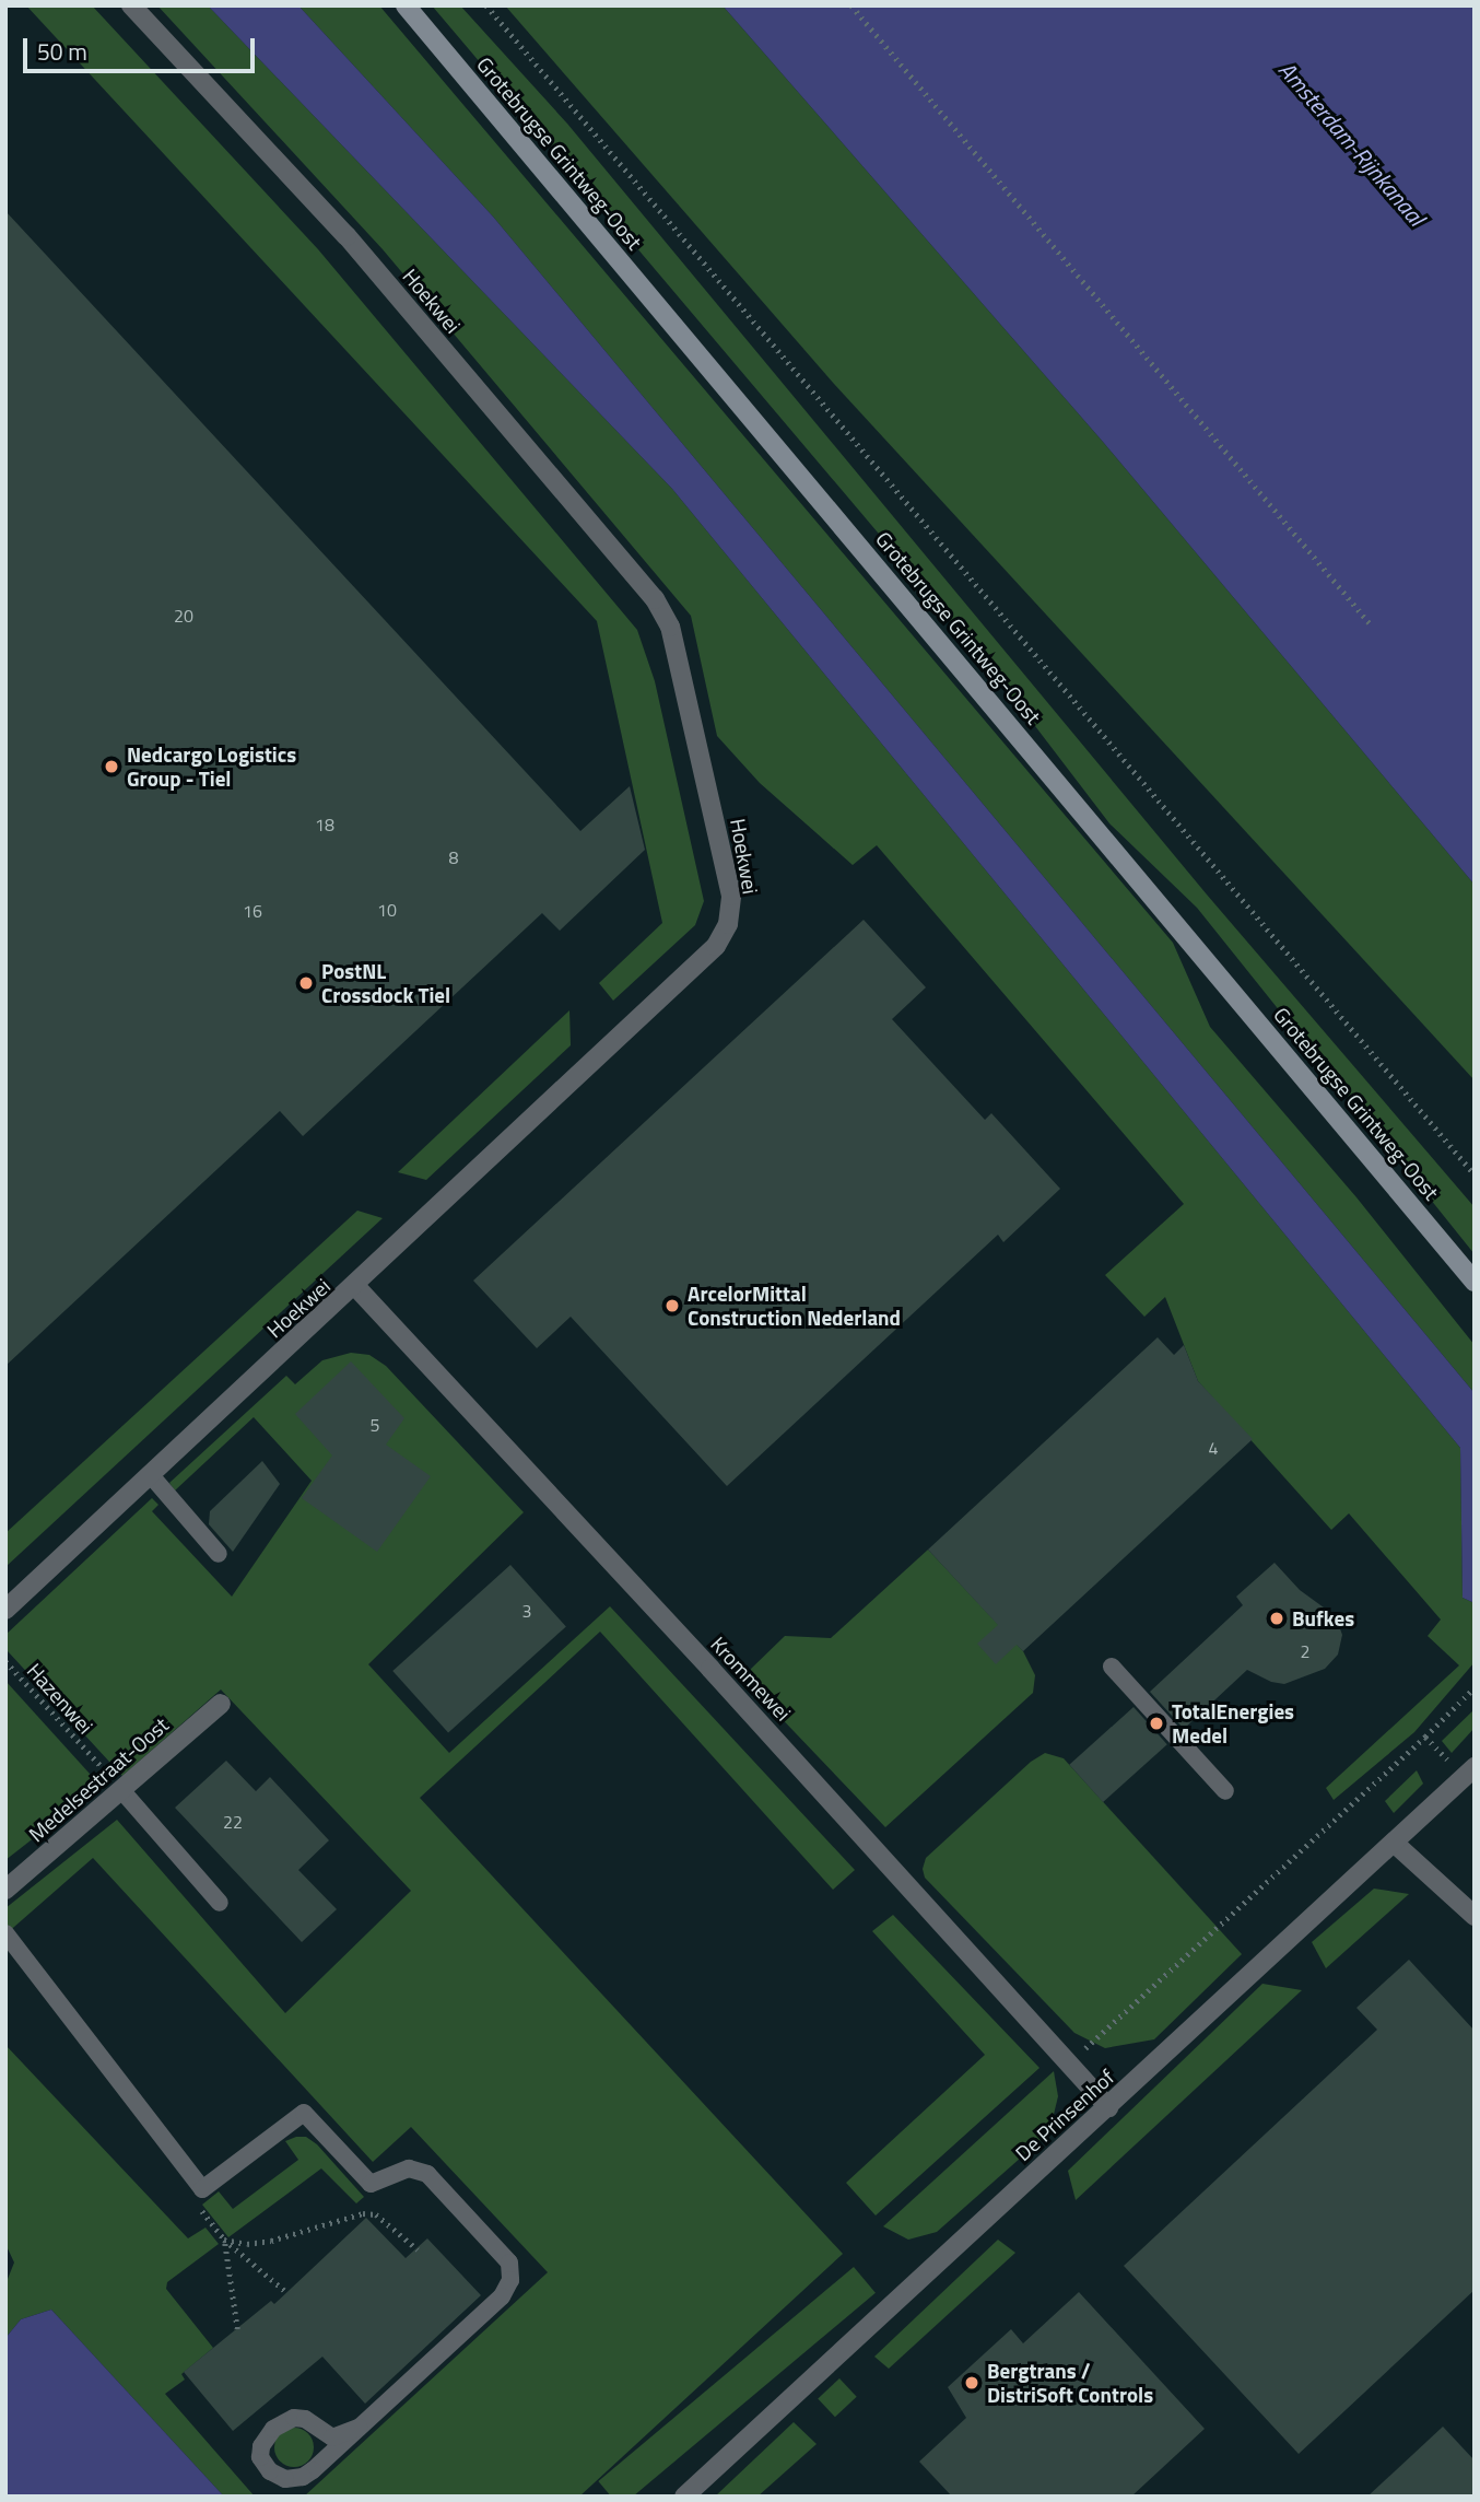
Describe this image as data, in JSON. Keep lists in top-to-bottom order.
{
  "streets": {
    "street": [
      "Grotebrugse Grintweg-Oost",
      "Hoekwei",
      "Krommewei",
      "Medelsestraat-Oost",
      "De Prinsenhof"
    ],
    "path": ["Hazenwei"]
  },
  "crossings": [
    ["Hoekwei", "Krommewei"],
    ["Krommewei", "De Prinsenhof"],
    ["Hazenwei", "Medelsestraat-Oost"]
  ],
  "water": ["Amsterdam-Rijnkanaal"],
  "places": [
    "Nedcargo Logistics Group - Tiel",
    "PostNL Crossdock Tiel",
    "ArcelorMittal Construction Nederland",
    "Bufkes",
    "TotalEnergies Medel",
    "Bergtrans / DistriSoft Controls"
  ],
  "house_numbers": [
    "20",
    "18",
    "8",
    "10",
    "16",
    "5",
    "4",
    "3",
    "2",
    "22"
  ],
  "scale_bar": "50 m"
}
